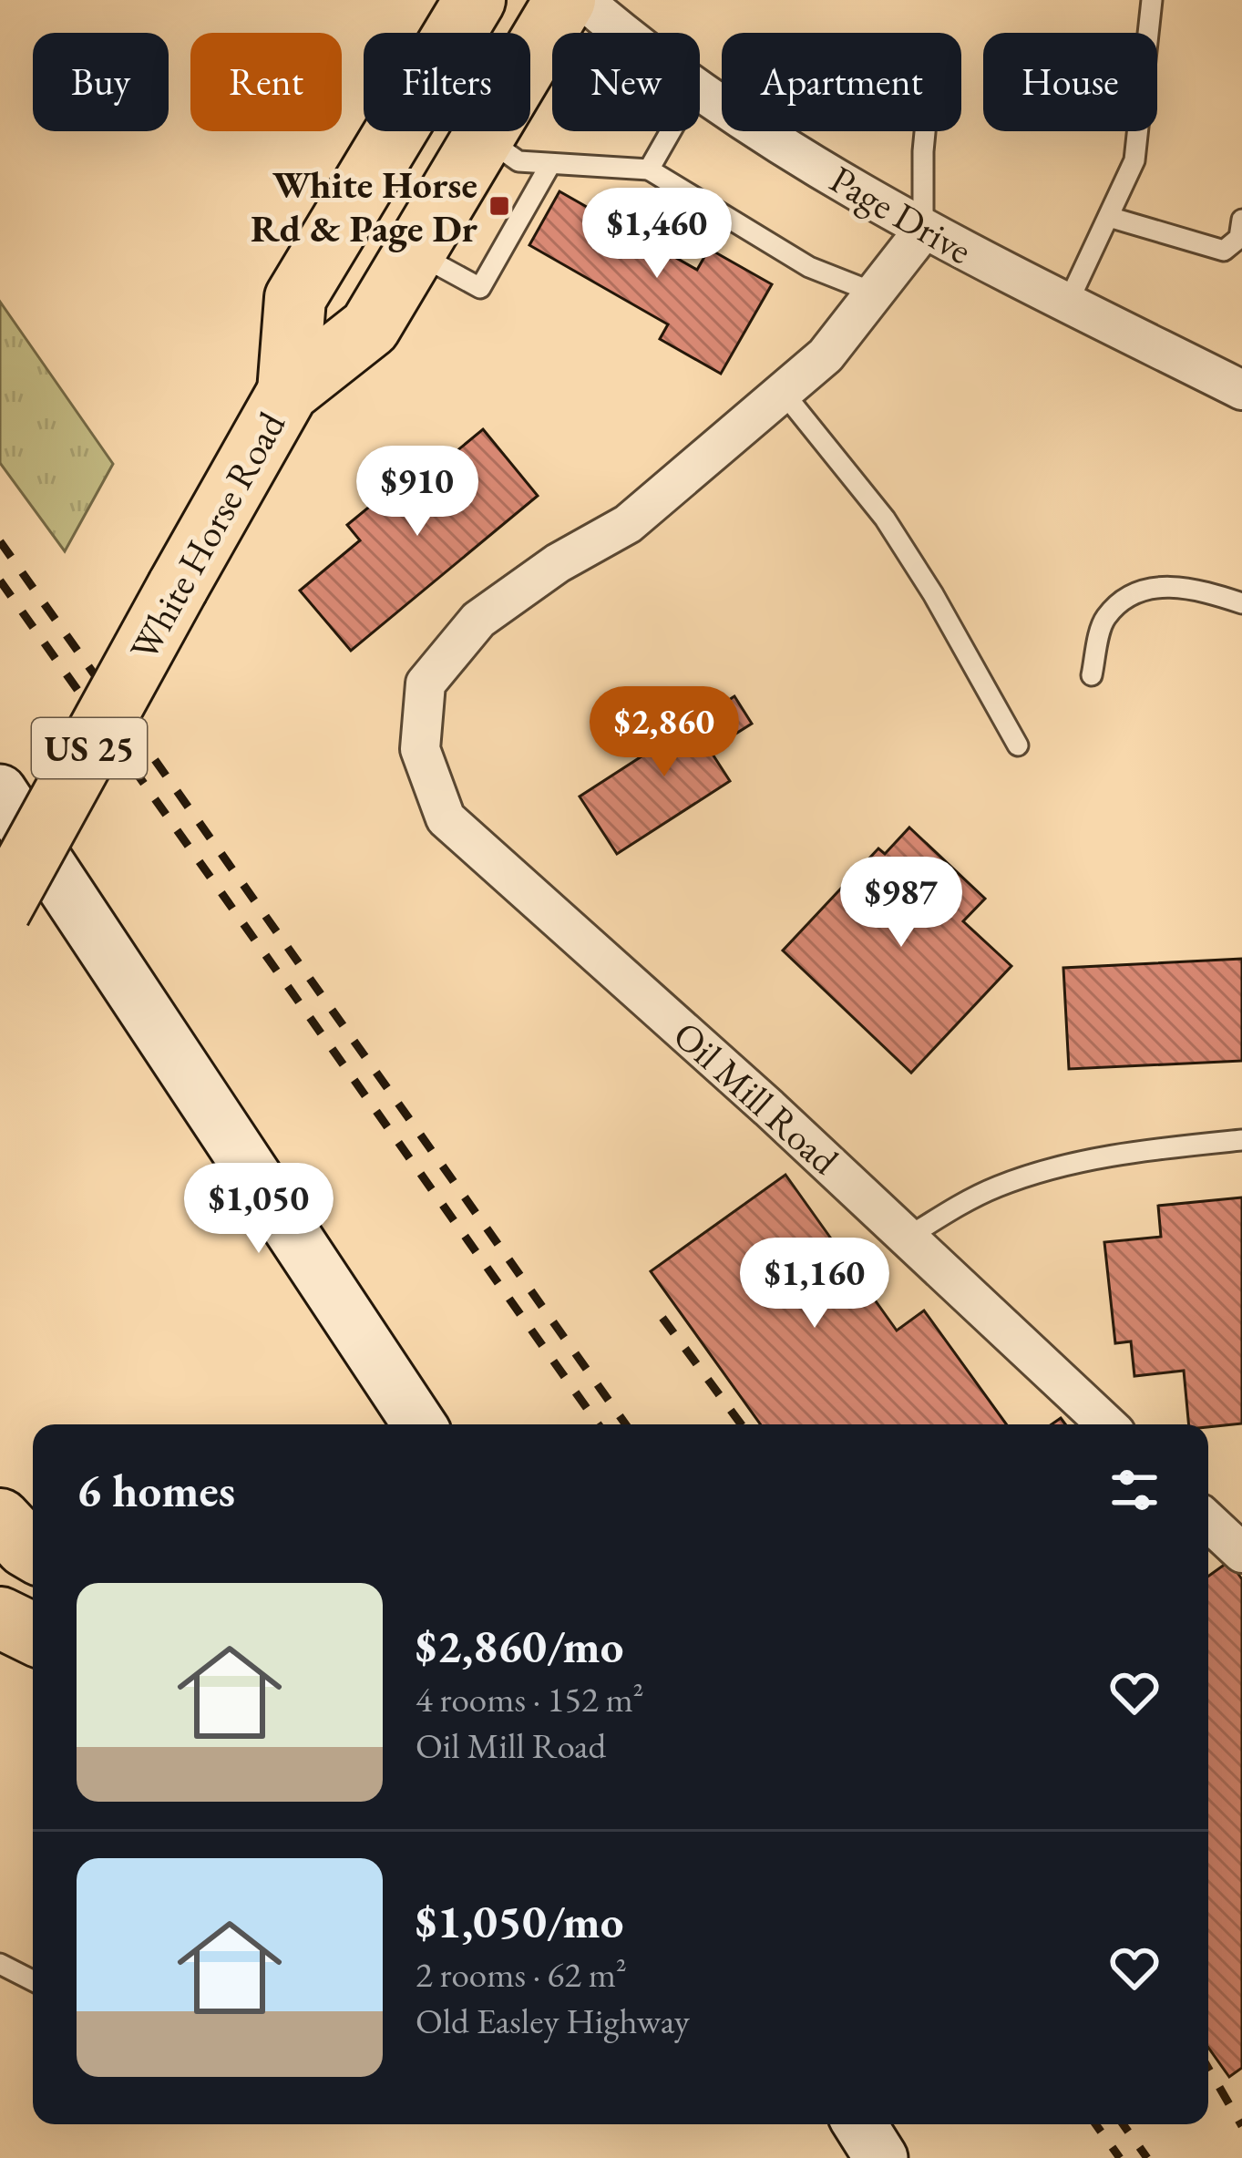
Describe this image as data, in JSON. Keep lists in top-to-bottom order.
{
  "streets": {
    "highway": ["White Horse Road", "US 25"],
    "street": ["Page Drive", "Oil Mill Road"]
  },
  "places": {
    "transit": ["White Horse Rd & Page Dr"]
  },
  "page": {
    "chip": [
      "Buy",
      "Rent",
      "Filters",
      "New",
      "Apartment",
      "House"
    ],
    "price": [
      "$1,460",
      "$910",
      "$2,860",
      "$987",
      "$1,050",
      "$1,160"
    ],
    "heading": "6 homes",
    "list": [
      {
        "name": "$2,860/mo",
        "note": "4 rooms · 152 m² · Oil Mill Road"
      },
      {
        "name": "$1,050/mo",
        "note": "2 rooms · 62 m² · Old Easley Highway"
      }
    ]
  }
}
